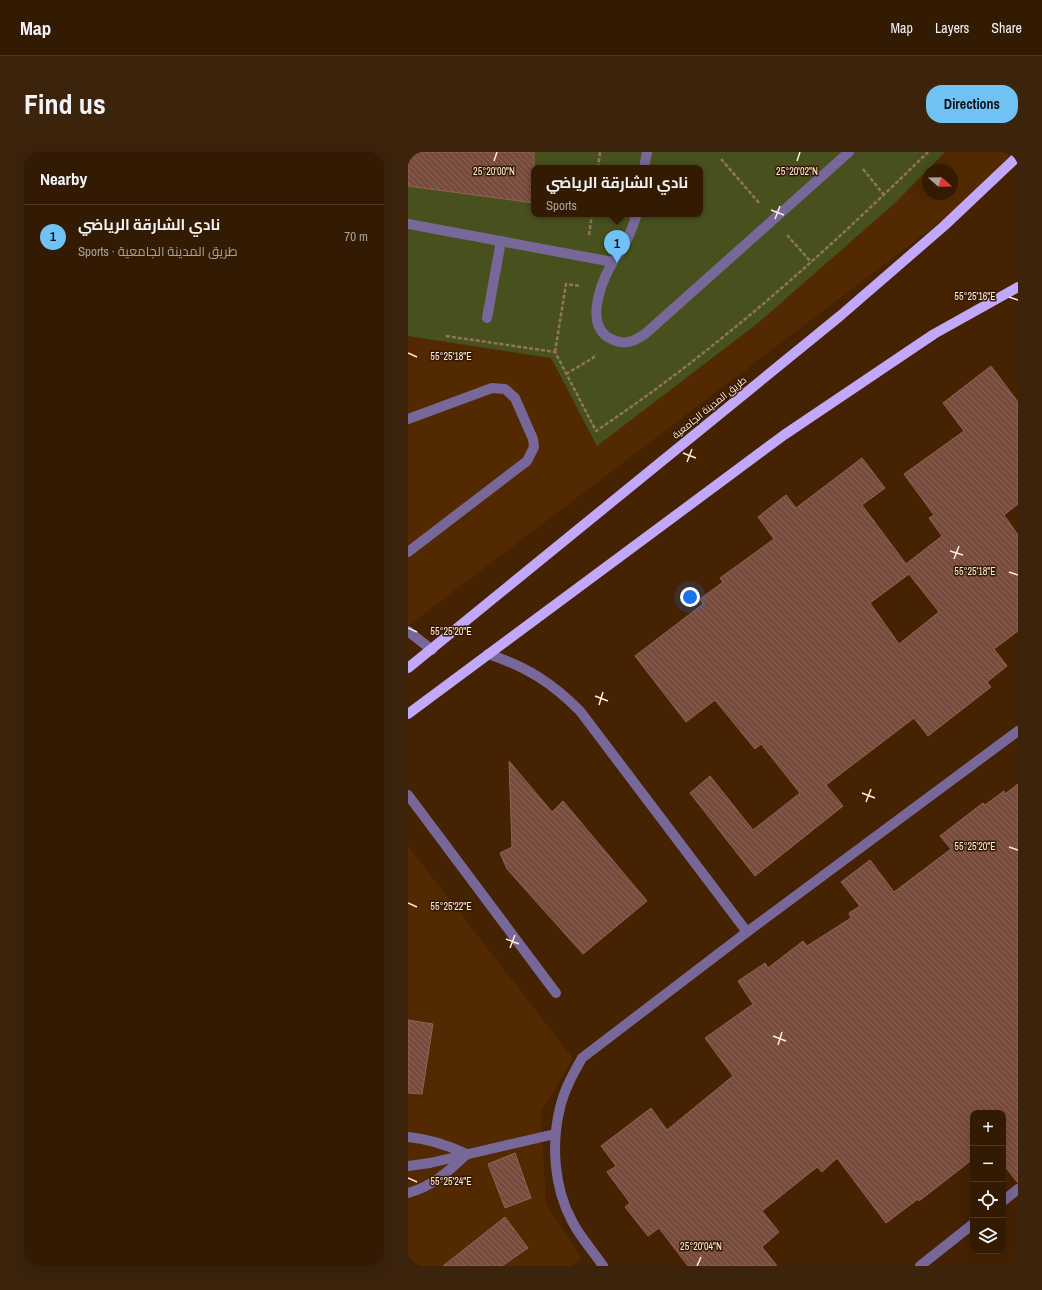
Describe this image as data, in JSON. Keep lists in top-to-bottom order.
{
  "streets": {
    "main road": ["طريق المدينة الجامعية"]
  },
  "north": "right",
  "page": {
    "header": "Map",
    "nav": ["Map", "Layers", "Share"],
    "title": "Find us",
    "buttons": "Directions",
    "heading": "Nearby",
    "popup": ["نادي الشارقة الرياضي", "Sports"],
    "list": [
      {
        "mark": "1",
        "name": "نادي الشارقة الرياضي",
        "note": "Sports · طريق المدينة الجامعية",
        "value": "70 m"
      }
    ],
    "pins": "1",
    "map_buttons": ["+", "−"]
  },
  "coordinates": [
    "25°20'00\"N",
    "25°20'02\"N",
    "55°25'16\"E",
    "55°25'18\"E",
    "55°25'20\"E",
    "55°25'22\"E",
    "55°25'24\"E",
    "25°20'04\"N"
  ]
}
